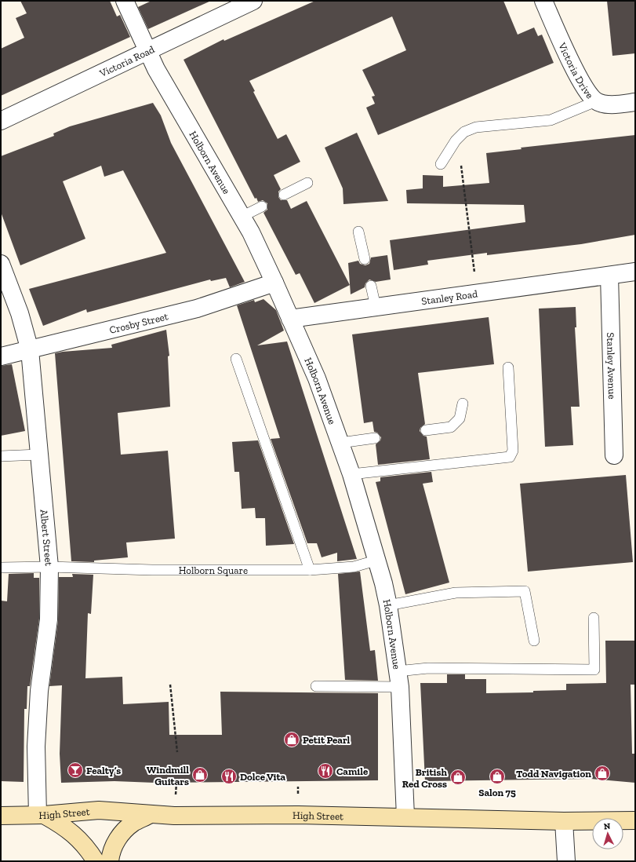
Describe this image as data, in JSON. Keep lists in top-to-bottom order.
{
  "streets": {
    "main road": ["High Street"],
    "street": [
      "Victoria Road",
      "Victoria Drive",
      "Holborn Avenue",
      "Stanley Road",
      "Crosby Street",
      "Stanley Avenue",
      "Albert Street"
    ],
    "lane": ["Holborn Square"]
  },
  "crossings": [
    ["Victoria Road", "Holborn Avenue"],
    ["Holborn Avenue", "Stanley Road"],
    ["Holborn Avenue", "Crosby Street"],
    ["Holborn Avenue", "Holborn Square"],
    ["Holborn Avenue", "High Street"],
    ["Stanley Road", "Stanley Avenue"],
    ["Crosby Street", "Albert Street"],
    ["Albert Street", "Holborn Square"],
    ["Albert Street", "High Street"]
  ],
  "places": {
    "shop": [
      "Petit Pearl",
      "Todd Navigation",
      "Windmill Guitars",
      "Salon 75",
      "British Red Cross"
    ],
    "bar": ["Fealty’s"],
    "restaurant": ["Camile", "Dolce Vita"]
  },
  "north": "top"
}
